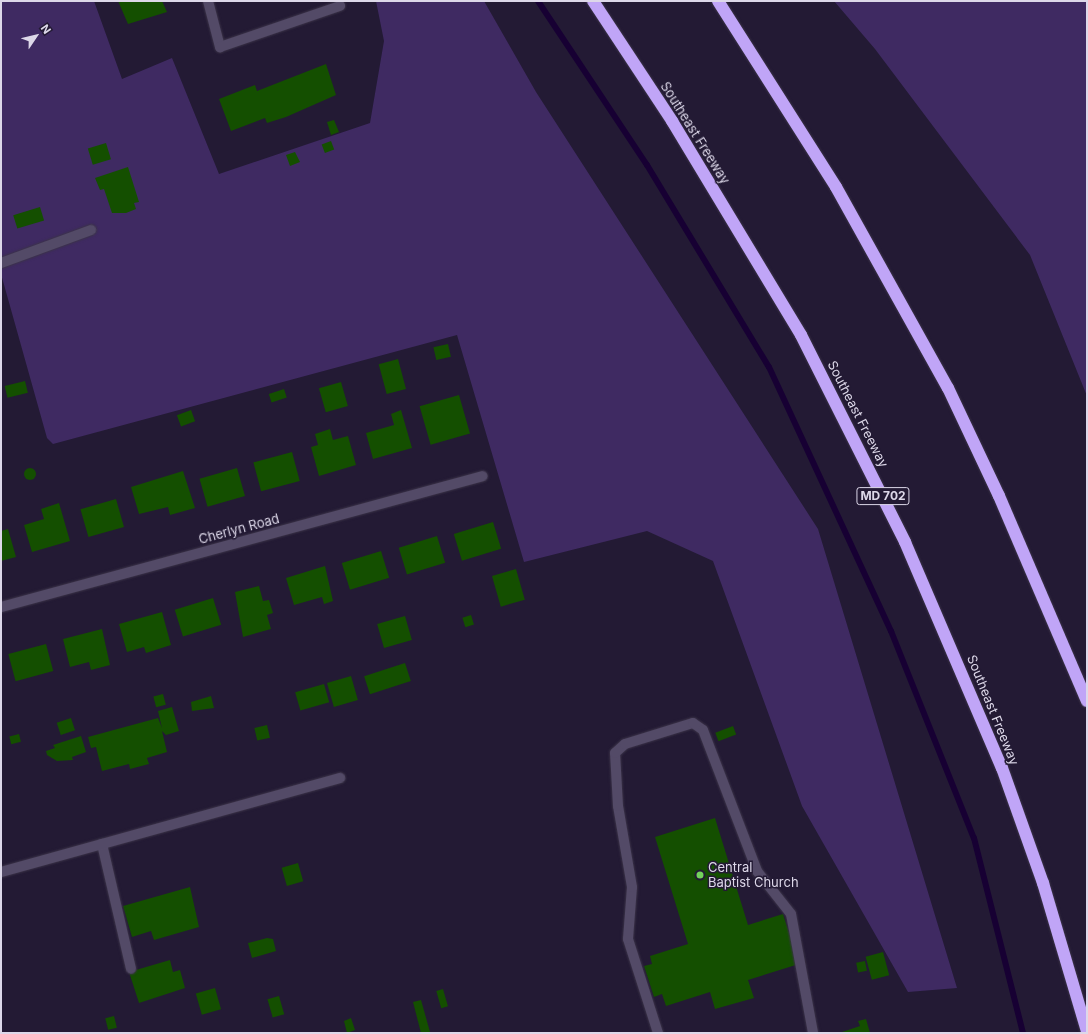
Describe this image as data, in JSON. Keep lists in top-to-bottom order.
{
  "streets": {
    "highway": ["Southeast Freeway", "MD 702"],
    "street": ["Cherlyn Road"]
  },
  "places": ["Central Baptist Church"],
  "north": "top right"
}
